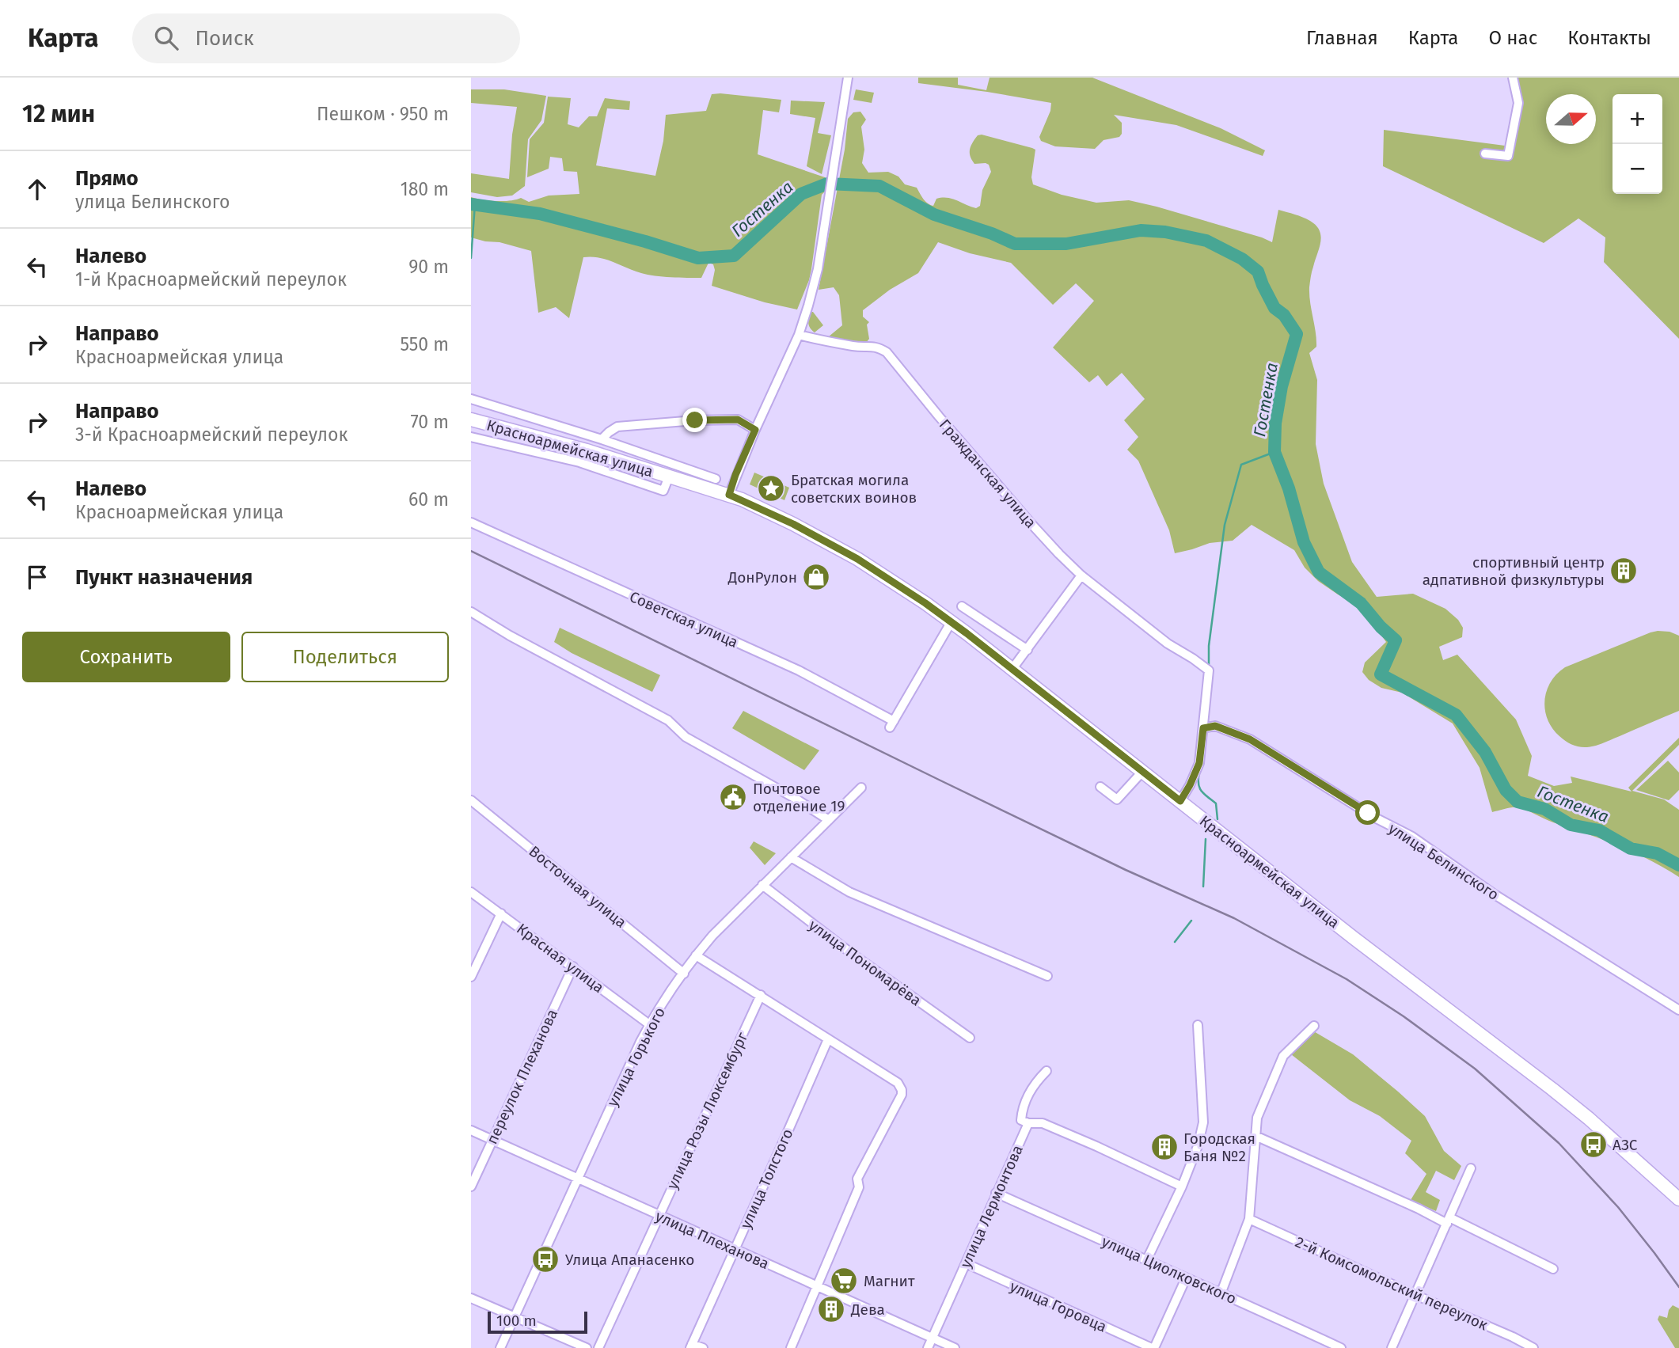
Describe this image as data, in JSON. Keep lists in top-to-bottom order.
{
  "streets": {
    "main road": ["Красноармейская улица"],
    "street": [
      "Гражданская улица",
      "Советская улица",
      "улица Белинского",
      "Восточная улица",
      "Красная улица",
      "улица Пономарёва",
      "улица Горького",
      "переулок Плеханова",
      "улица Розы Люксембург",
      "улица Толстого",
      "улица Лермонтова",
      "улица Плеханова",
      "улица Циолковского",
      "2-й Комсомольский переулок",
      "улица Горовца"
    ]
  },
  "crossings": [
    ["Красноармейская улица", "Советская улица"],
    ["Гражданская улица", "улица Белинского"],
    ["Восточная улица", "улица Горького"],
    ["Красная улица", "улица Горького"],
    ["Красная улица", "переулок Плеханова"],
    ["улица Пономарёва", "улица Горького"],
    ["улица Горького", "улица Плеханова"],
    ["переулок Плеханова", "улица Плеханова"],
    ["улица Розы Люксембург", "улица Плеханова"],
    ["улица Толстого", "улица Плеханова"],
    ["улица Лермонтова", "улица Плеханова"],
    ["улица Лермонтова", "улица Циолковского"],
    ["улица Лермонтова", "улица Горовца"]
  ],
  "water": ["Гостенка"],
  "places": {
    "place": ["Братская могила советских воинов"],
    "building": ["спортивный центр адпативной физкультуры", "Городская Баня №2", "Дева"],
    "shop": ["ДонРулон"],
    "public building": ["Почтовое отделение 19"],
    "bus stop": ["АЗС", "Улица Апанасенко"],
    "supermarket": ["Магнит"]
  },
  "scale_bar": "100 m",
  "north": "right",
  "page": {
    "header": "Карта",
    "search": "Поиск",
    "nav": [
      "Главная",
      "Карта",
      "О нас",
      "Контакты"
    ],
    "heading": ["12 мин", "Пешком · 950 m"],
    "map_buttons": ["+", "−"],
    "list": [
      ["Прямо", "улица Белинского", "180 m"],
      ["Налево", "1-й Красноармейский переулок", "90 m"],
      ["Направо", "Красноармейская улица", "550 m"],
      ["Направо", "3-й Красноармейский переулок", "70 m"],
      ["Налево", "Красноармейская улица", "60 m"],
      "Пункт назначения"
    ],
    "buttons": ["Сохранить", "Поделиться"],
    "scale": "100 m"
  }
}
